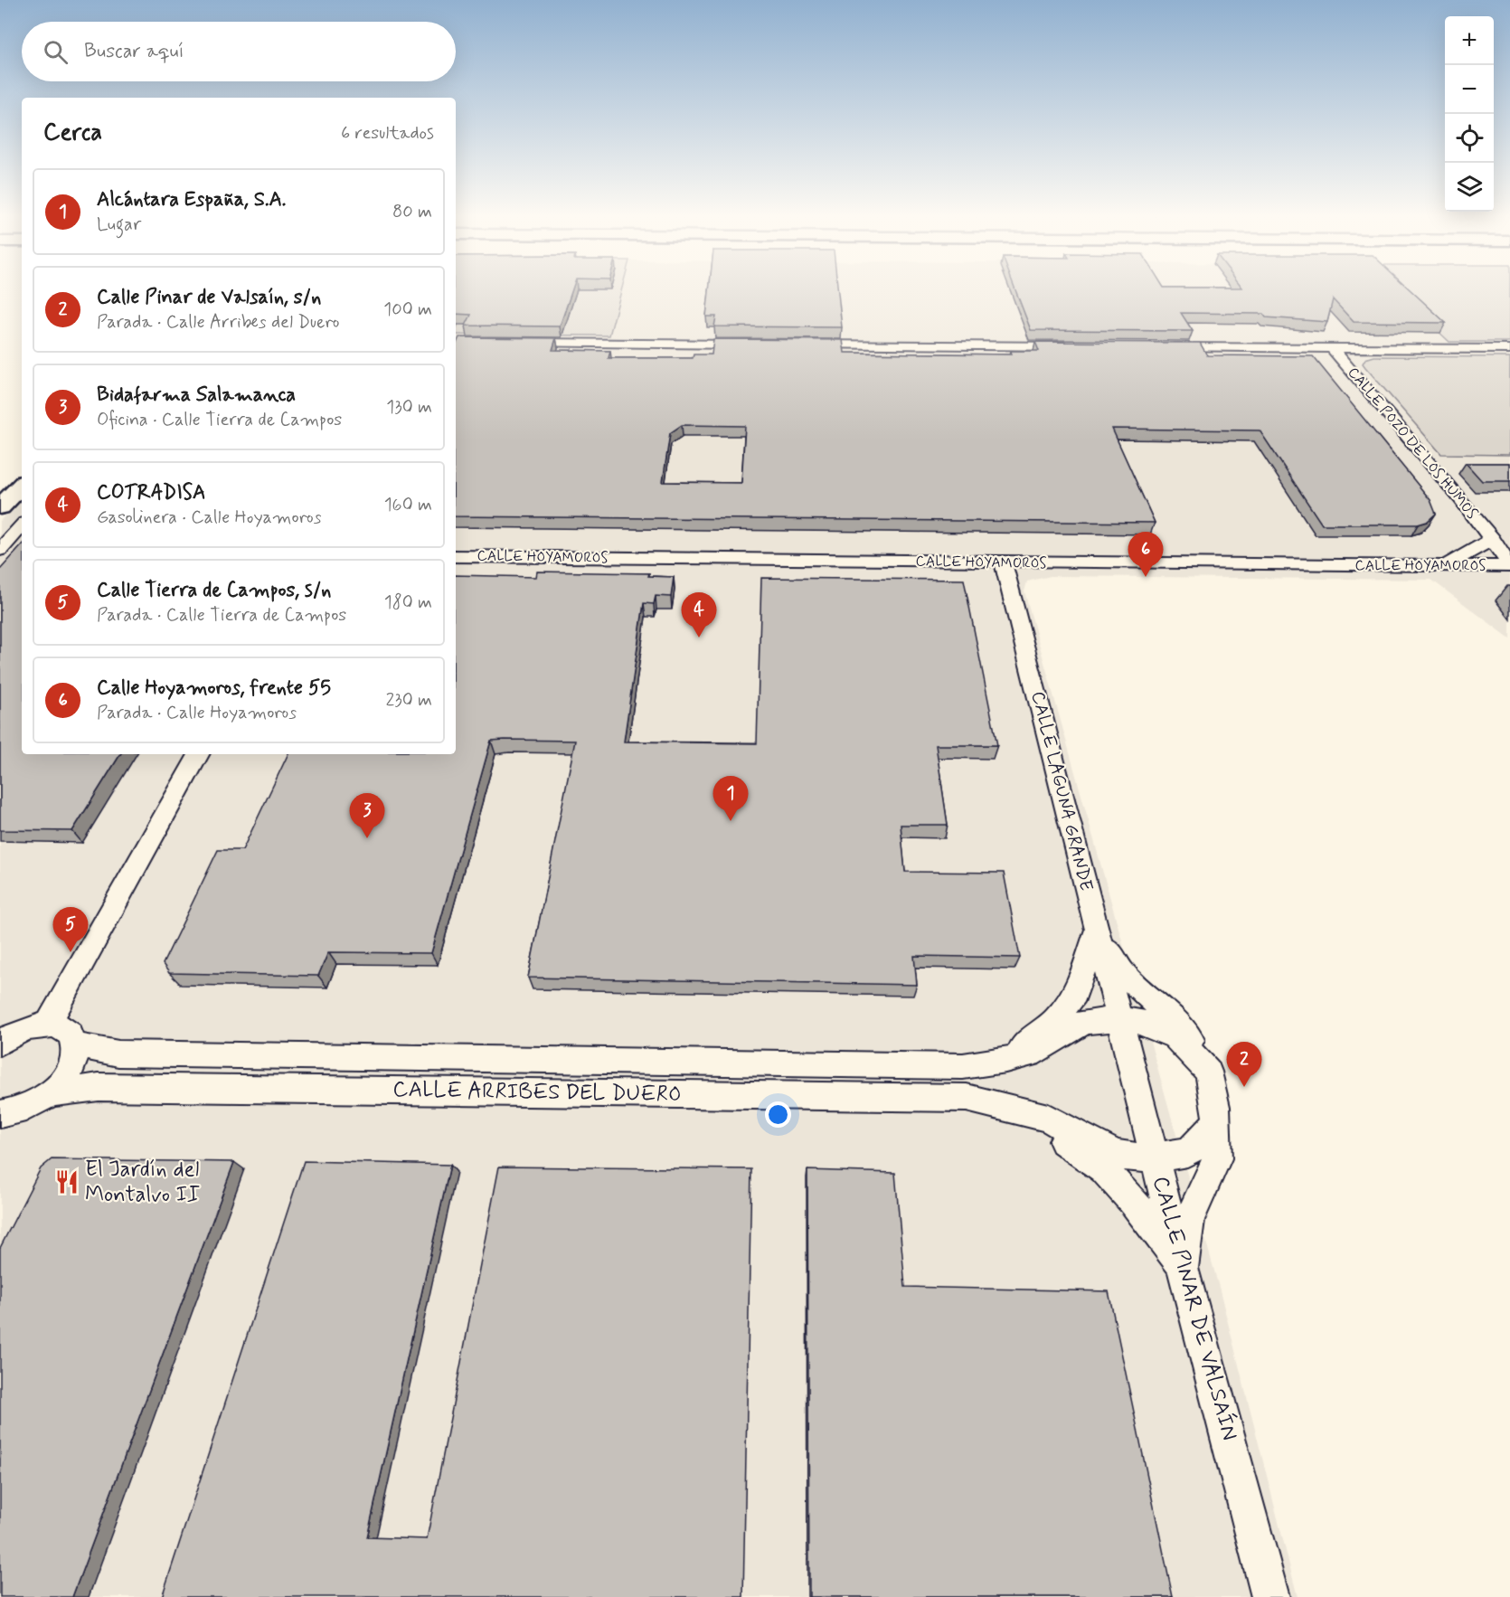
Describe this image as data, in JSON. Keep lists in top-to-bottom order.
{
  "streets": {
    "street": [
      "CALLE POZO DE LOS HUMOS",
      "CALLE HOYAMOROS",
      "CALLE LAGUNA GRANDE",
      "CALLE ARRIBES DEL DUERO",
      "CALLE PINAR DE VALSAÍN"
    ]
  },
  "crossings": [
    ["CALLE POZO DE LOS HUMOS", "CALLE HOYAMOROS"],
    ["CALLE HOYAMOROS", "CALLE LAGUNA GRANDE"],
    ["CALLE LAGUNA GRANDE", "CALLE ARRIBES DEL DUERO"],
    ["CALLE LAGUNA GRANDE", "CALLE PINAR DE VALSAÍN"],
    ["CALLE ARRIBES DEL DUERO", "CALLE PINAR DE VALSAÍN"]
  ],
  "places": {
    "restaurant": ["El Jardín del Montalvo II"]
  },
  "page": {
    "map_buttons": ["+", "−"],
    "search": "Buscar aquí",
    "heading": ["Cerca", "6 resultados"],
    "list": [
      {
        "mark": "1",
        "name": "Alcántara España, S.A.",
        "note": "Lugar",
        "value": "80 m"
      },
      {
        "mark": "2",
        "name": "Calle Pinar de Valsaín, s/n",
        "note": "Parada · Calle Arribes del Duero",
        "value": "100 m"
      },
      {
        "mark": "3",
        "name": "Bidafarma Salamanca",
        "note": "Oficina · Calle Tierra de Campos",
        "value": "130 m"
      },
      {
        "mark": "4",
        "name": "COTRADISA",
        "note": "Gasolinera · Calle Hoyamoros",
        "value": "160 m"
      },
      {
        "mark": "5",
        "name": "Calle Tierra de Campos, s/n",
        "note": "Parada · Calle Tierra de Campos",
        "value": "180 m"
      },
      {
        "mark": "6",
        "name": "Calle Hoyamoros, frente 55",
        "note": "Parada · Calle Hoyamoros",
        "value": "230 m"
      }
    ],
    "pins": [
      "6",
      "4",
      "1",
      "3",
      "5",
      "2"
    ]
  }
}
